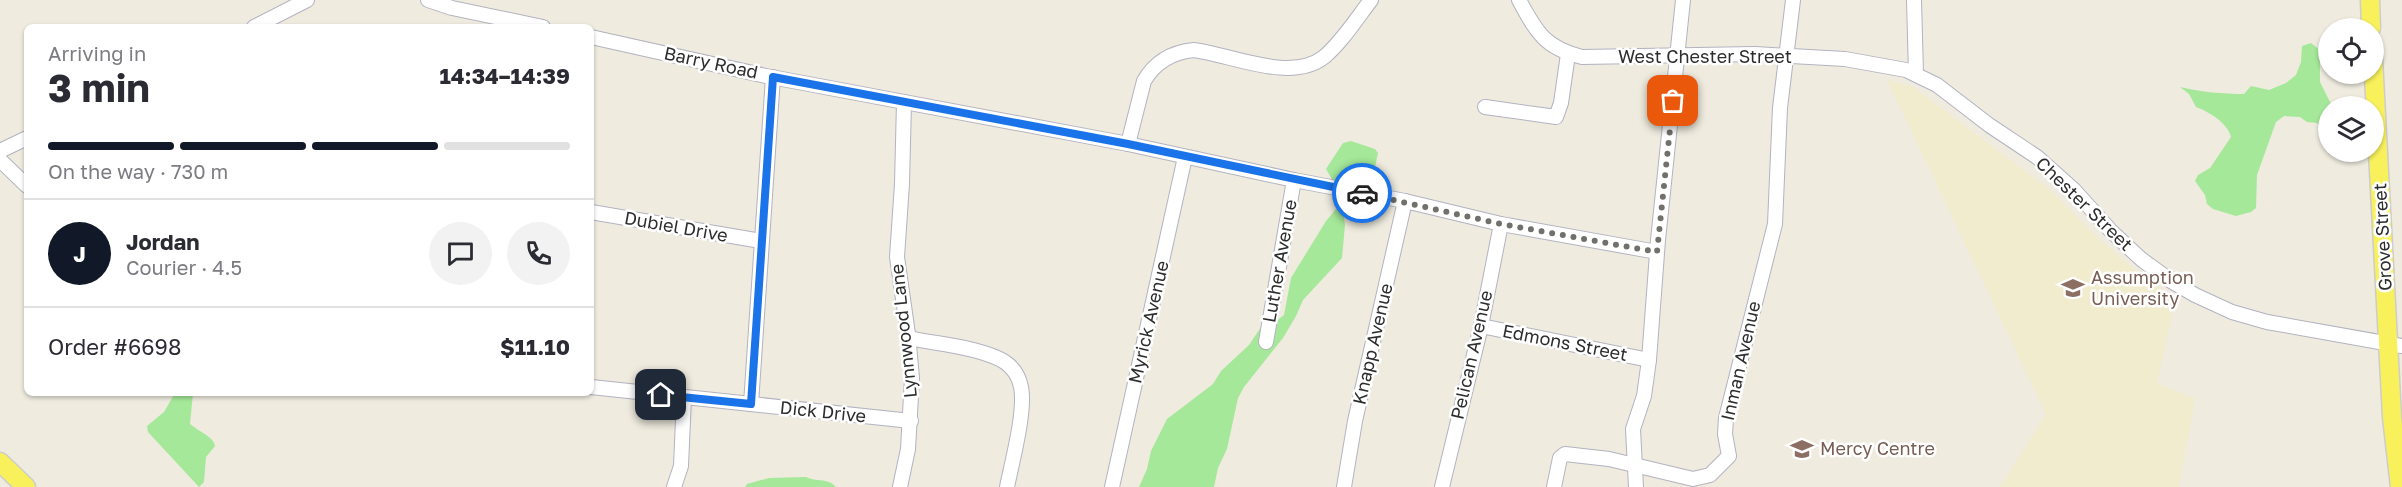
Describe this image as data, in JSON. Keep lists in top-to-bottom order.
{
  "streets": {
    "main road": ["Grove Street"],
    "street": [
      "West Chester Street",
      "Barry Road",
      "Chester Street",
      "Dubiel Drive",
      "Luther Avenue",
      "Myrick Avenue",
      "Lynnwood Lane",
      "Edmons Street",
      "Knapp Avenue",
      "Pelican Avenue",
      "Inman Avenue",
      "Dick Drive"
    ]
  },
  "crossings": [
    ["West Chester Street", "Chester Street"],
    ["West Chester Street", "Inman Avenue"],
    ["Barry Road", "Luther Avenue"],
    ["Barry Road", "Myrick Avenue"],
    ["Barry Road", "Lynnwood Lane"],
    ["Barry Road", "Knapp Avenue"],
    ["Barry Road", "Pelican Avenue"],
    ["Chester Street", "Grove Street"],
    ["Lynnwood Lane", "Dick Drive"],
    ["Edmons Street", "Pelican Avenue"]
  ],
  "places": {
    "school or university": ["Assumption University", "Mercy Centre"]
  },
  "page": {
    "heading": ["3 min", "Arriving in", "14:34–14:39"],
    "panel": [
      "Jordan",
      "Courier · 4.5",
      "Order #6698",
      "$11.10"
    ],
    "bar": "On the way · 730 m",
    "round": "J"
  }
}
